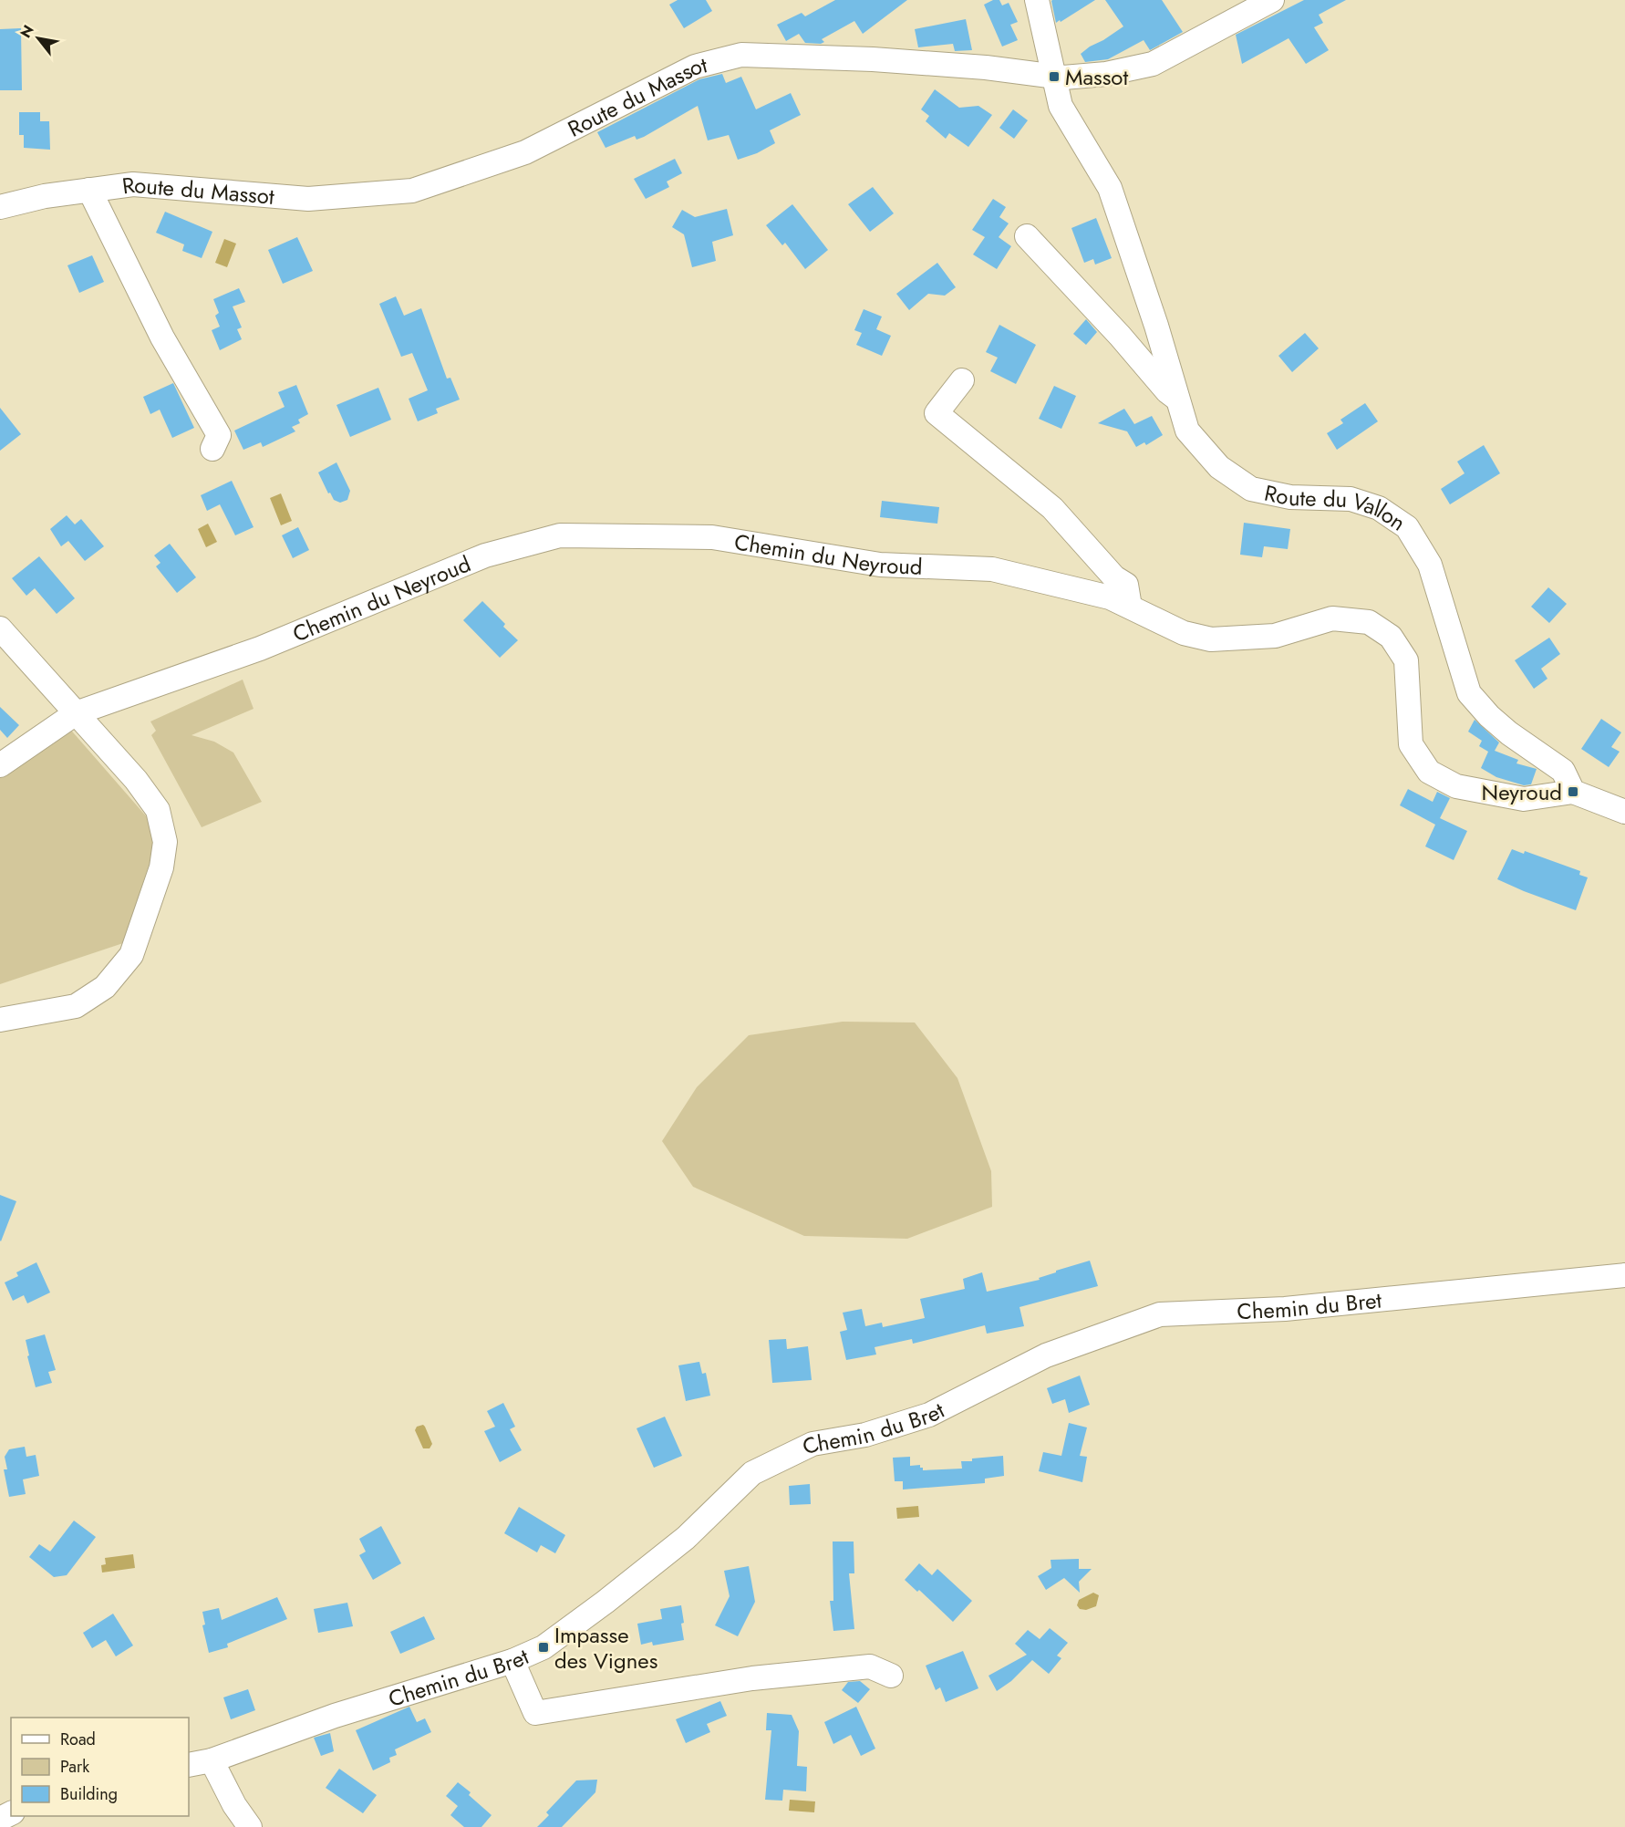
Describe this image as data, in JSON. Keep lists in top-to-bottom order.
{
  "streets": {
    "street": [
      "Route du Massot",
      "Route du Vallon",
      "Chemin du Neyroud",
      "Chemin du Bret"
    ]
  },
  "crossings": [
    ["Route du Massot", "Route du Vallon"],
    ["Route du Vallon", "Chemin du Neyroud"]
  ],
  "places": {
    "transit": ["Massot", "Neyroud", "Impasse des Vignes"]
  },
  "legend": ["Road", "Park", "Building"],
  "north": "top left"
}
